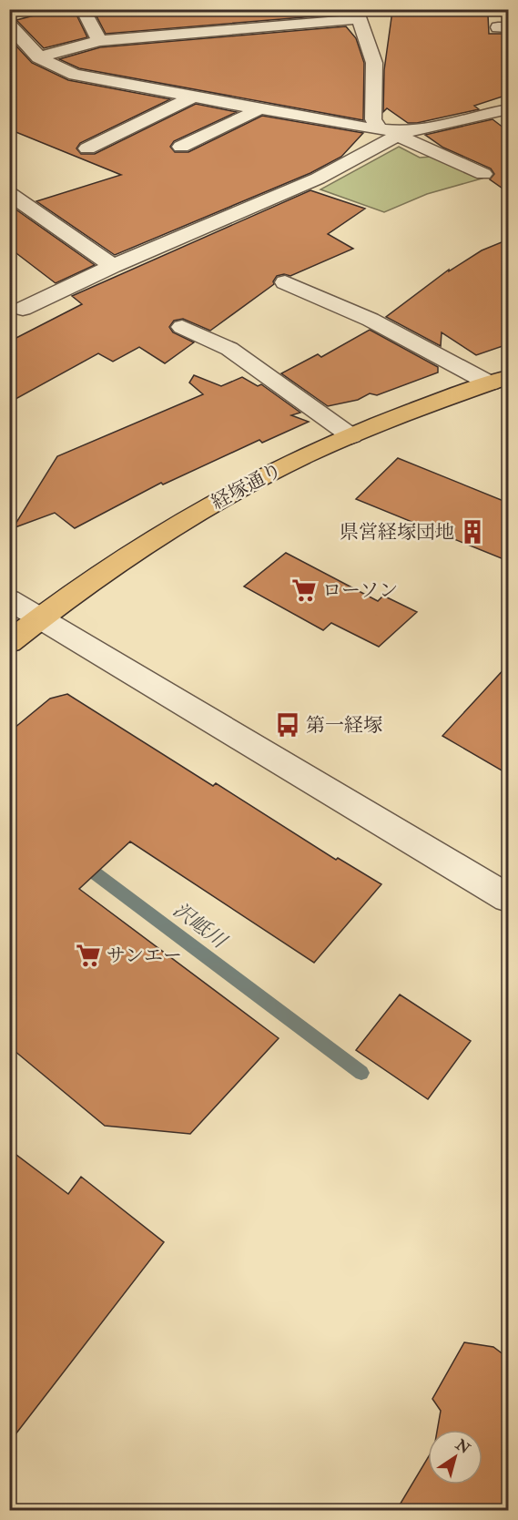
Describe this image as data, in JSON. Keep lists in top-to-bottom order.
{
  "streets": {
    "main road": ["経塚通り"]
  },
  "water": ["沢岻川"],
  "places": {
    "building": ["県営経塚団地"],
    "supermarket": ["ローソン", "サンエー"],
    "bus stop": ["第一経塚"]
  },
  "north": "top right"
}
